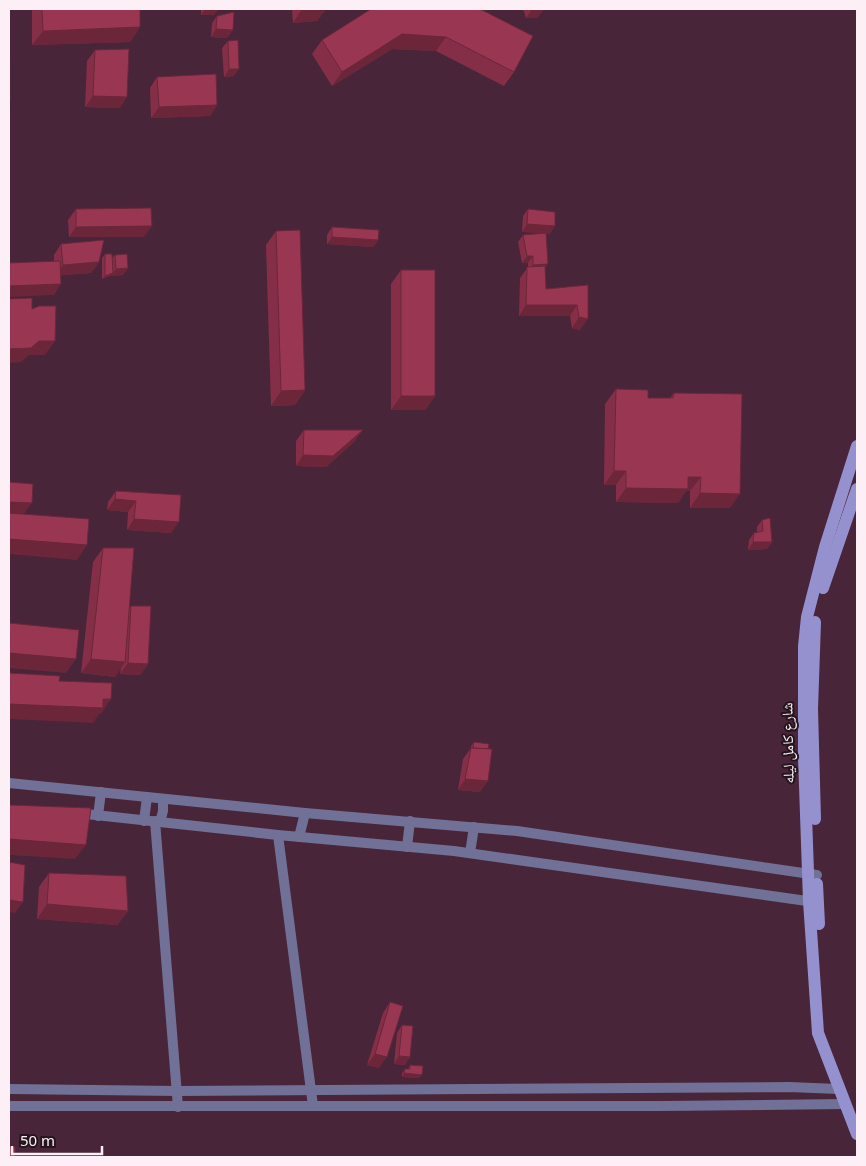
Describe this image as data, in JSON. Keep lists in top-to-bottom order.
{
  "streets": {
    "street": ["شارع كامل ليله"]
  },
  "scale_bar": "50 m"
}
